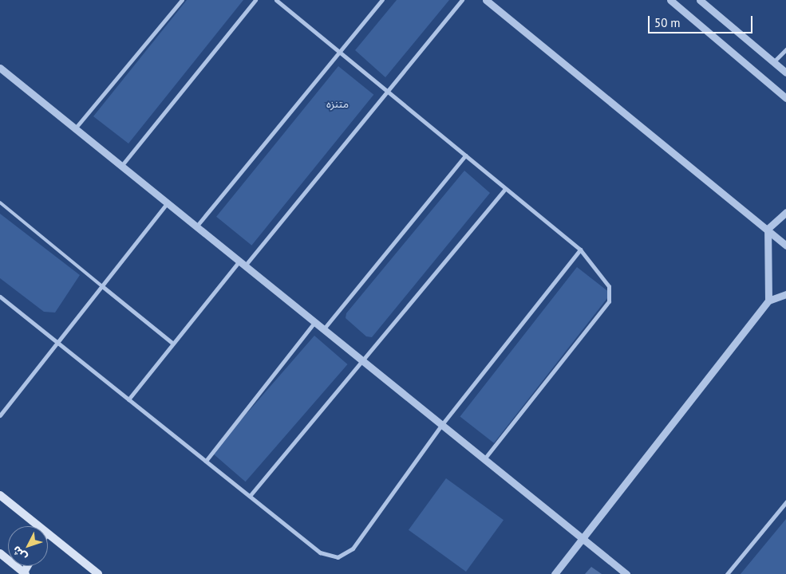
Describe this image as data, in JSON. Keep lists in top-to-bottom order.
{
  "parks": ["متنزه"],
  "scale_bar": "50 m",
  "north": "bottom left"
}
